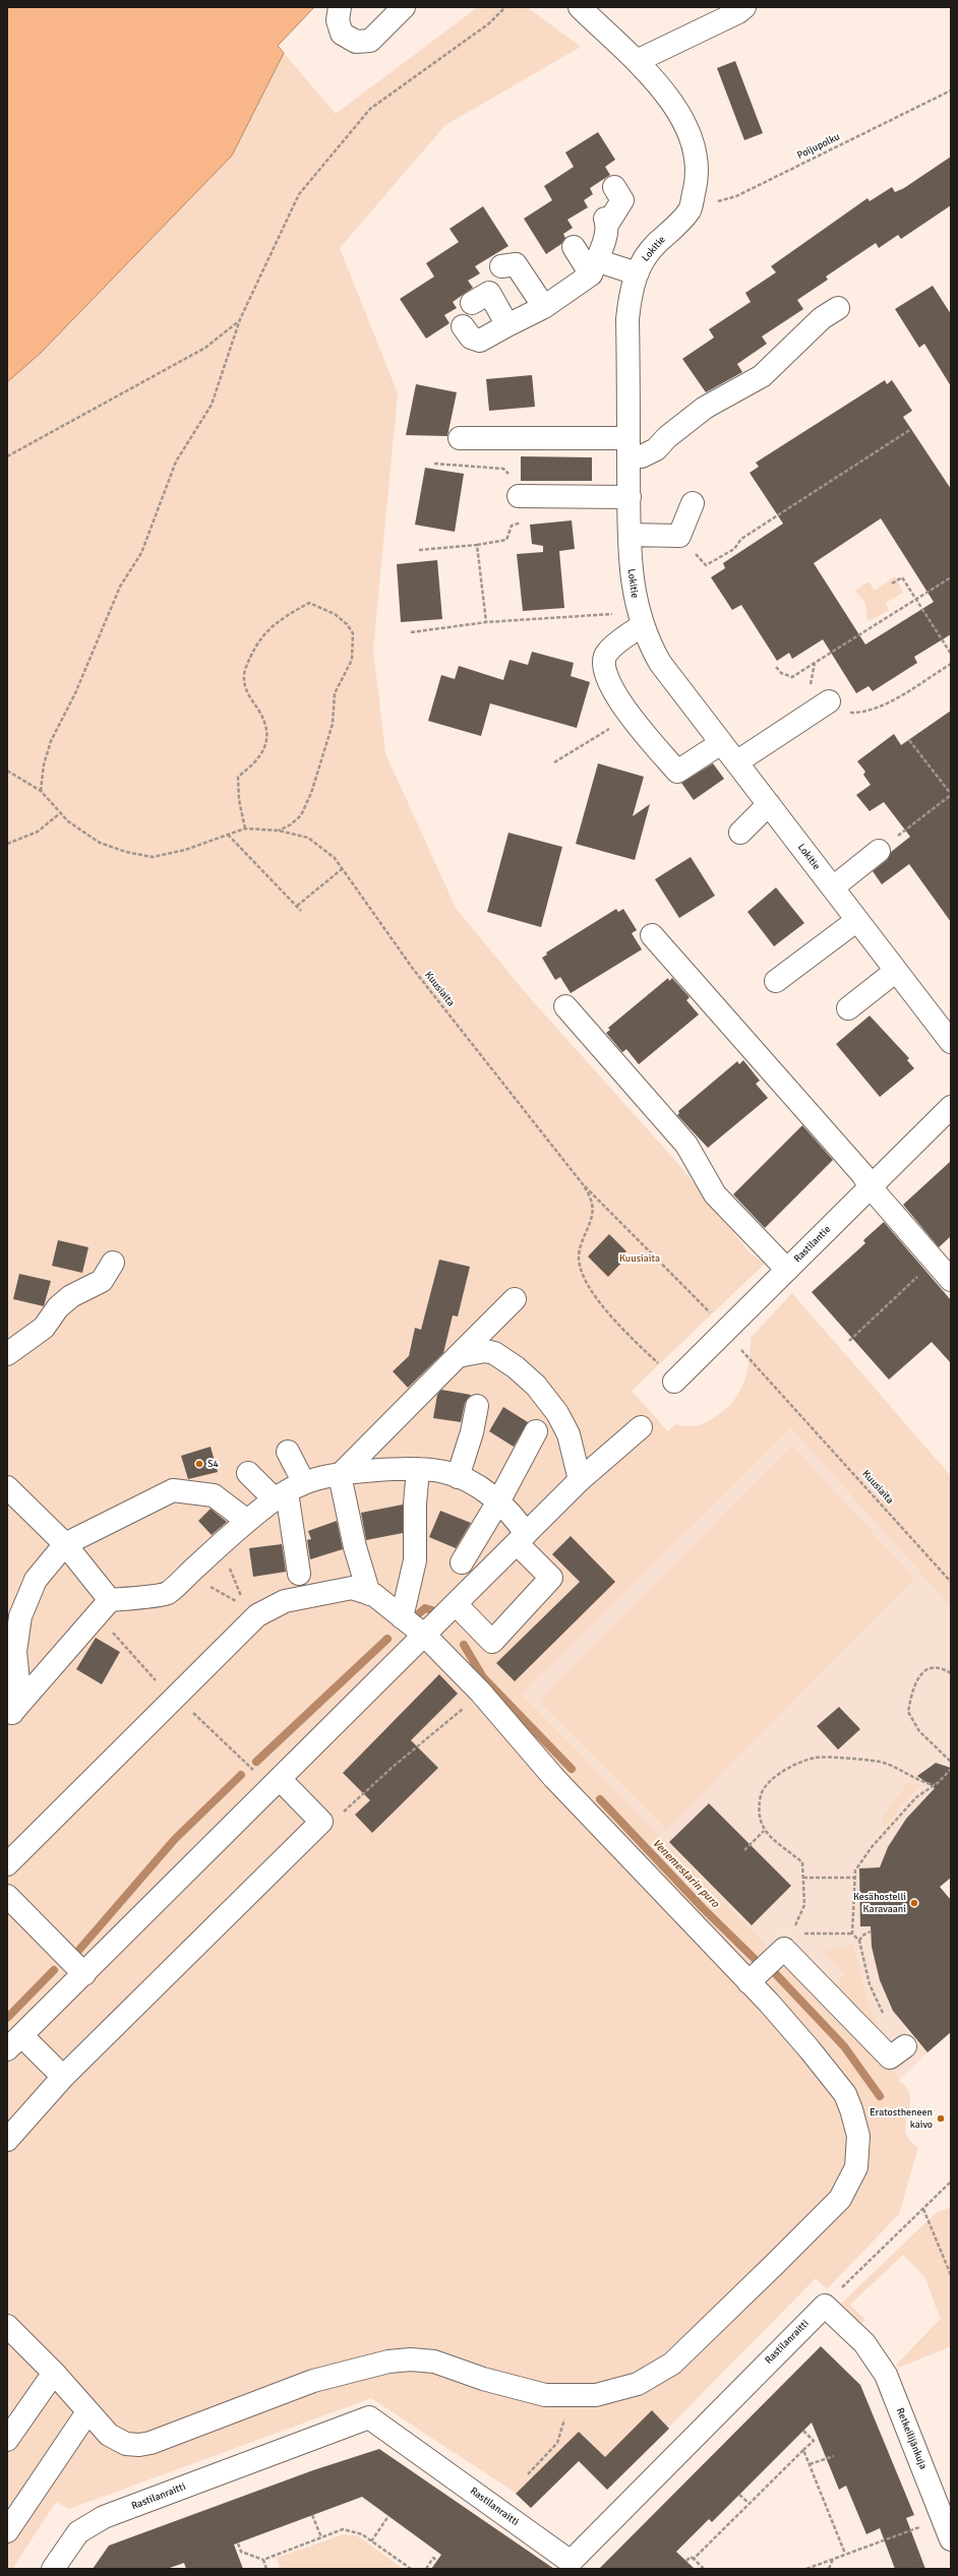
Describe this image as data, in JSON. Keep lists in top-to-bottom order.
{
  "streets": {
    "street": [
      "Lokitie",
      "Rastilantie",
      "Rastilanraitti",
      "Retkeilijänkuja"
    ],
    "path": ["Poijupolku", "Kuusiaita"]
  },
  "crossings": [
    ["Poijupolku", "Lokitie"],
    ["Kuusiaita", "Rastilantie"],
    ["Rastilanraitti", "Retkeilijänkuja"]
  ],
  "water": ["Venemestarin puro"],
  "parks": ["Kuusiaita"],
  "places": ["S4", "Kesähostelli Karavaani", "Eratostheneen kaivo"]
}
